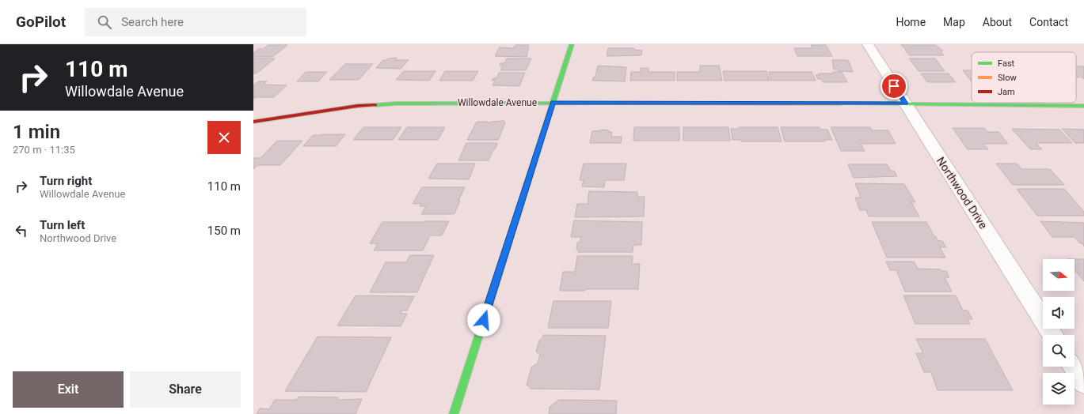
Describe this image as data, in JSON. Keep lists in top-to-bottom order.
{
  "streets": {
    "street": ["Willowdale Avenue", "Northwood Drive"]
  },
  "crossings": [
    ["Willowdale Avenue", "Northwood Drive"]
  ],
  "legend": ["Fast", "Slow", "Jam"],
  "north": "right",
  "page": {
    "header": "GoPilot",
    "search": "Search here",
    "nav": [
      "Home",
      "Map",
      "About",
      "Contact"
    ],
    "turn": ["110 m", "Willowdale Avenue"],
    "heading": ["1 min", "270 m · 11:35"],
    "list": [
      {
        "name": "Turn right",
        "note": "Willowdale Avenue",
        "value": "110 m"
      },
      {
        "name": "Turn left",
        "note": "Northwood Drive",
        "value": "150 m"
      }
    ],
    "buttons": ["Exit", "Share"]
  }
}
